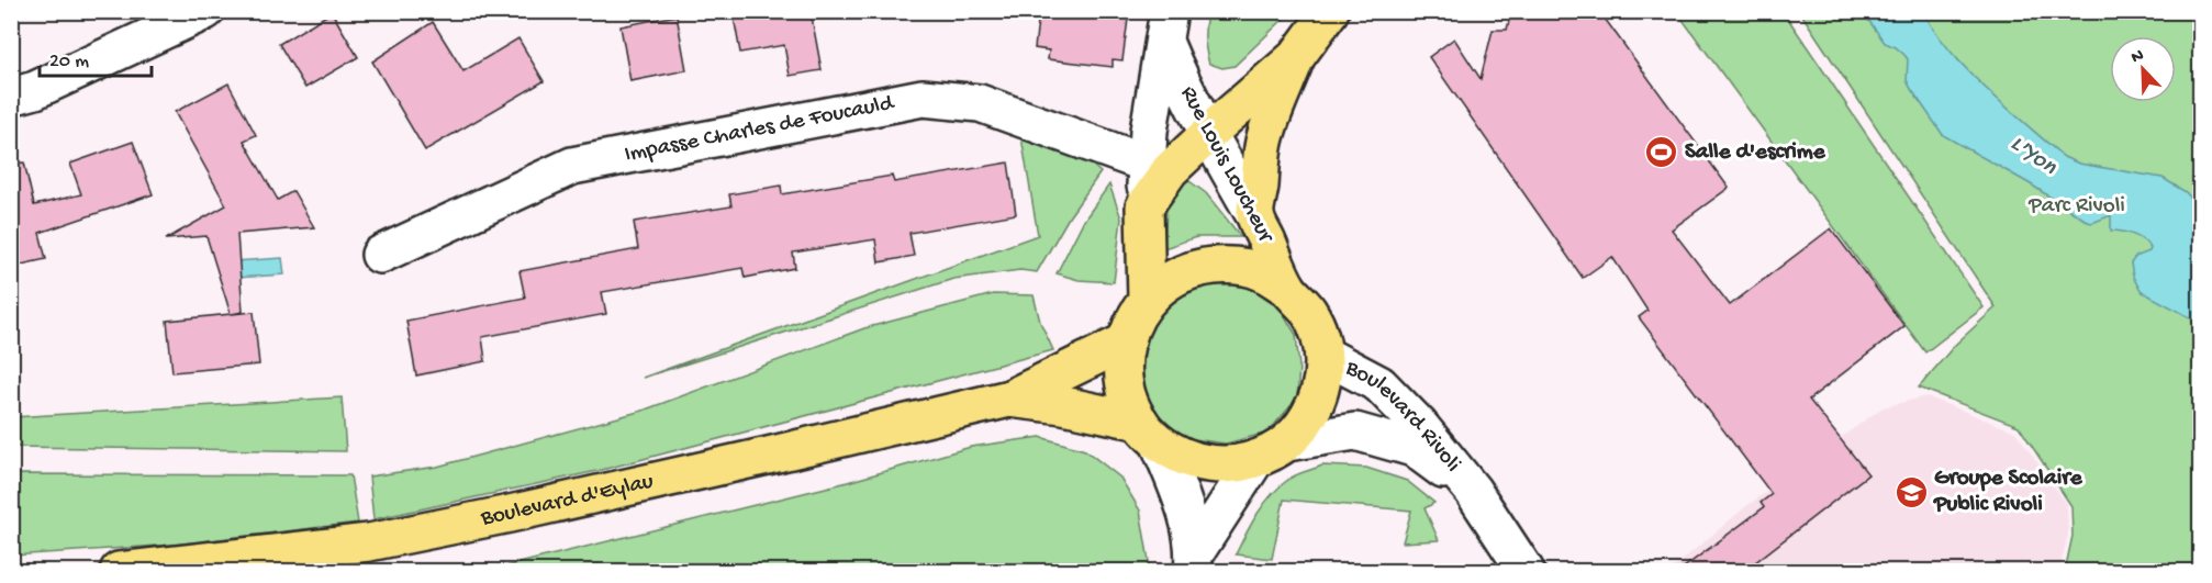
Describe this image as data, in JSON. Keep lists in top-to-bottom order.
{
  "streets": {
    "main road": ["Rue Louis Loucheur", "Boulevard d'Eylau"],
    "street": ["Impasse Charles de Foucauld", "Boulevard Rivoli"]
  },
  "crossings": [
    ["Impasse Charles de Foucauld", "Rue Louis Loucheur"],
    ["Rue Louis Loucheur", "Boulevard Rivoli"],
    ["Rue Louis Loucheur", "Boulevard d'Eylau"],
    ["Boulevard Rivoli", "Boulevard d'Eylau"]
  ],
  "water": ["L'Yon"],
  "parks": ["Parc Rivoli"],
  "places": {
    "sports": ["Salle d'escrime"],
    "school or university": ["Groupe Scolaire Public Rivoli"]
  },
  "scale_bar": "20 m",
  "north": "top left"
}
